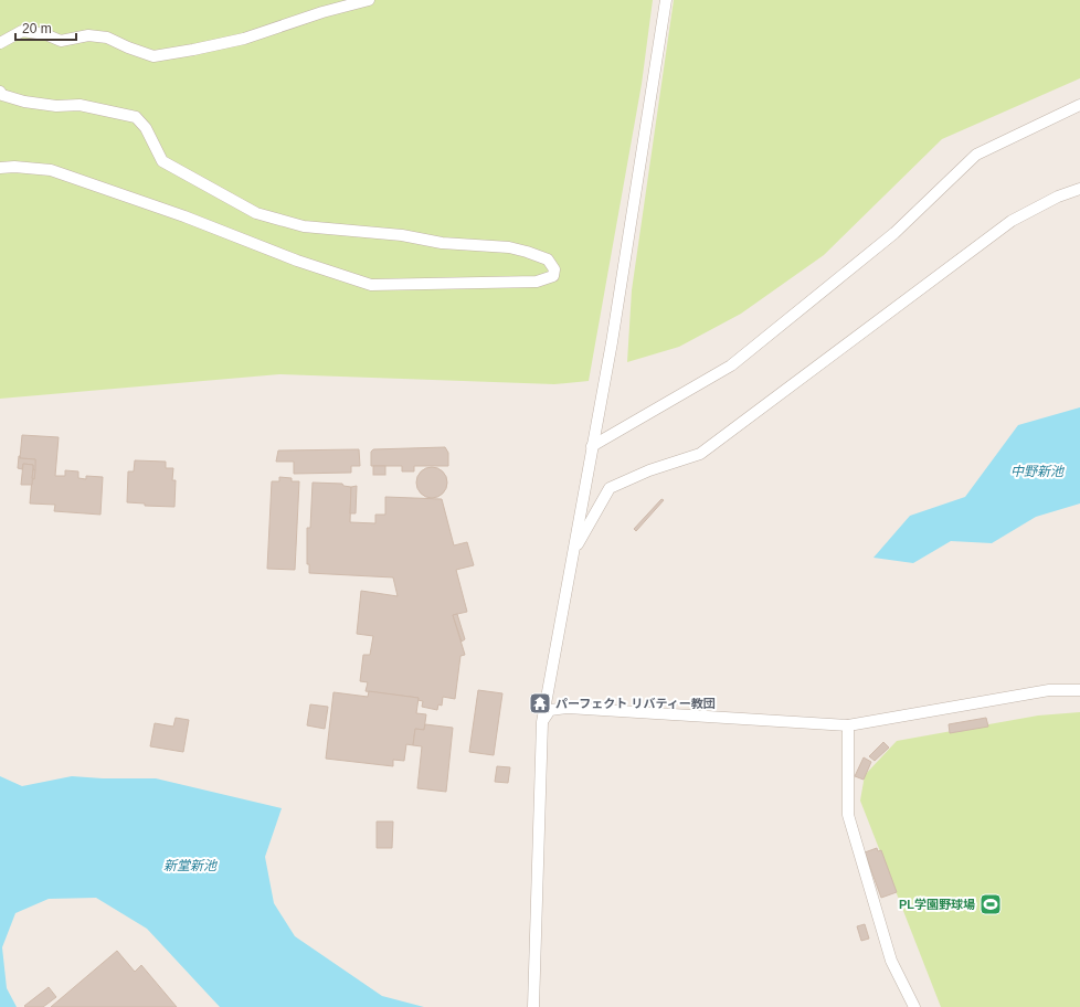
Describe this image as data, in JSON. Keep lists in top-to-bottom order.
{
  "water": ["中野新池", "新堂新池"],
  "places": {
    "temple": ["パーフェクト リバティー教団"],
    "sports": ["PL学園野球場"]
  },
  "scale_bar": "20 m"
}
